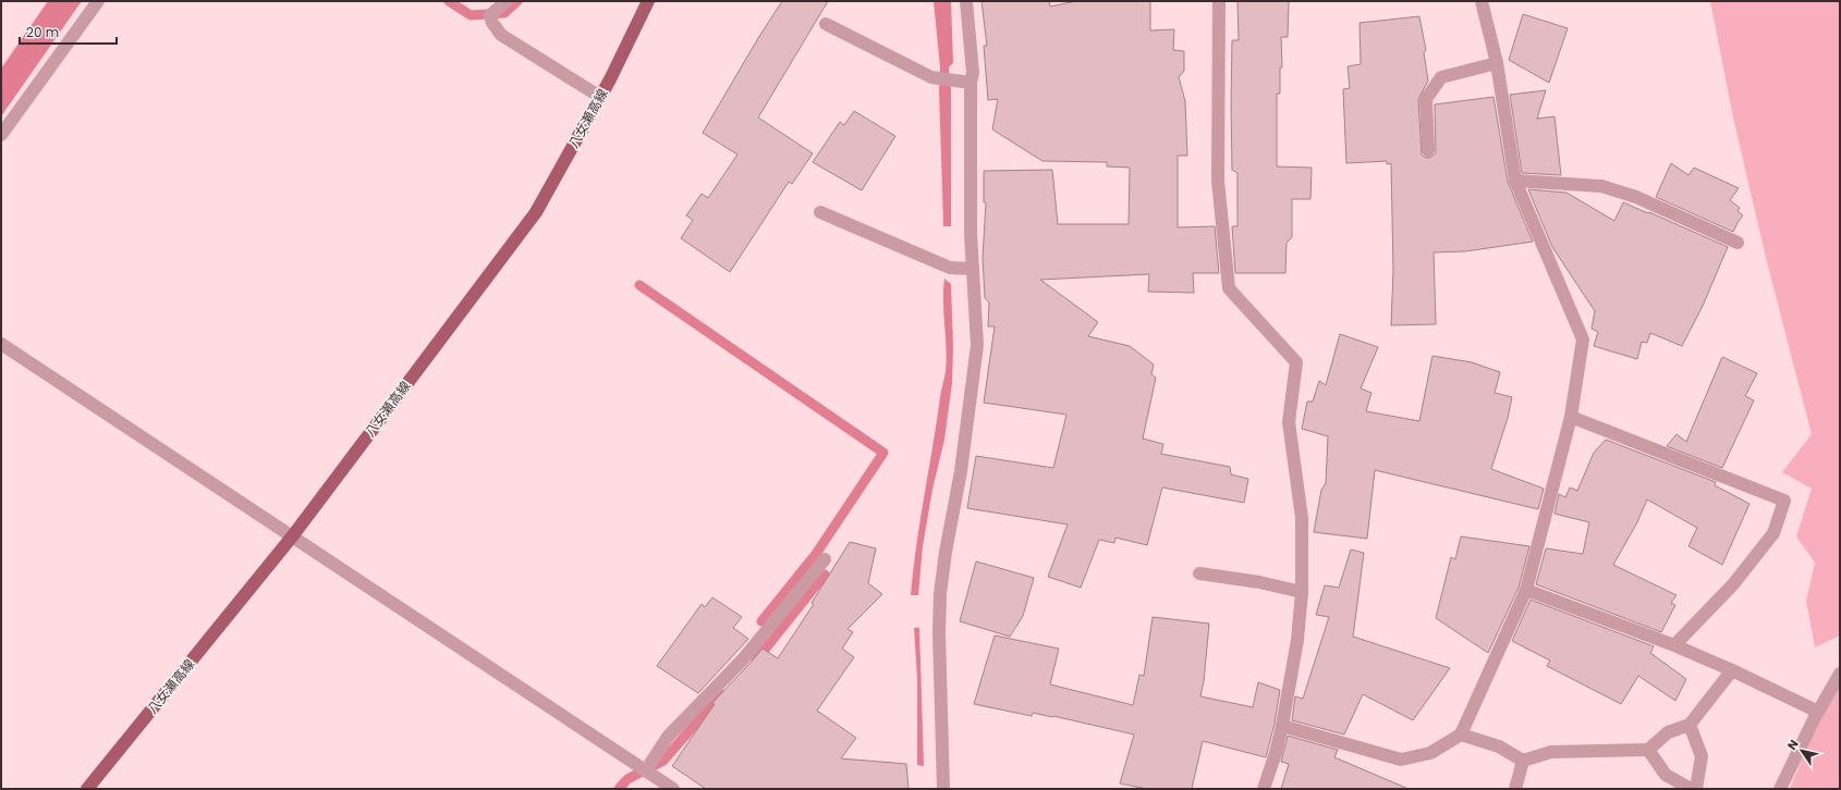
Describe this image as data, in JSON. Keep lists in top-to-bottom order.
{
  "streets": {
    "main road": ["八女瀬高線"]
  },
  "scale_bar": "20 m",
  "north": "top left"
}
